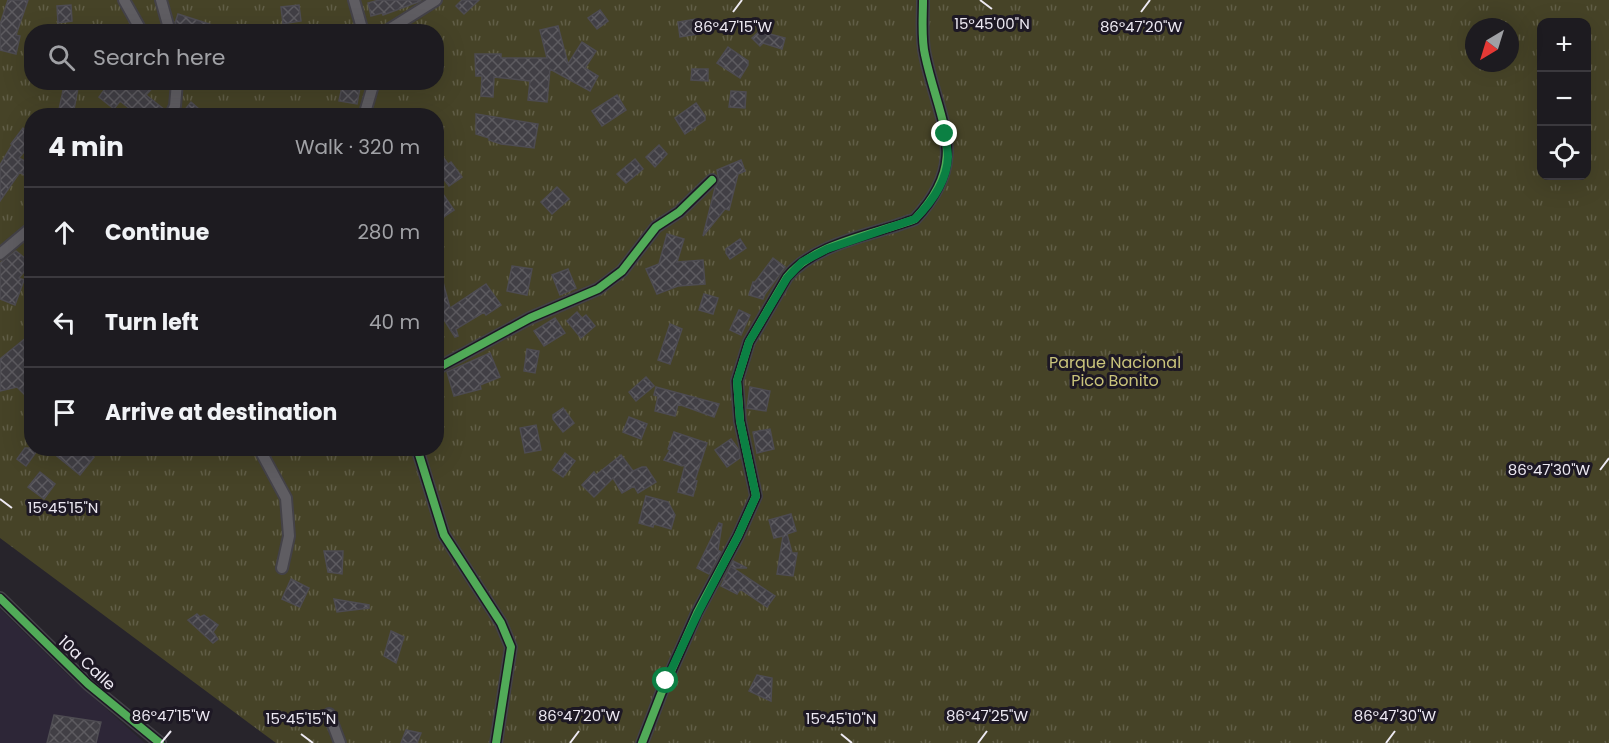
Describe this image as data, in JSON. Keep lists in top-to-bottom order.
{
  "streets": {
    "street": ["10a Calle"]
  },
  "parks": ["Parque Nacional Pico Bonito"],
  "north": "bottom left",
  "page": {
    "map_buttons": ["+", "−"],
    "search": "Search here",
    "heading": ["4 min", "Walk · 320 m"],
    "list": [
      ["Continue", "280 m"],
      ["Turn left", "40 m"],
      "Arrive at destination"
    ]
  },
  "coordinates": [
    "15°45'00\"N",
    "86°47'15\"W",
    "86°47'20\"W",
    "86°47'30\"W",
    "15°45'15\"N",
    "86°47'25\"W",
    "15°45'10\"N"
  ]
}
